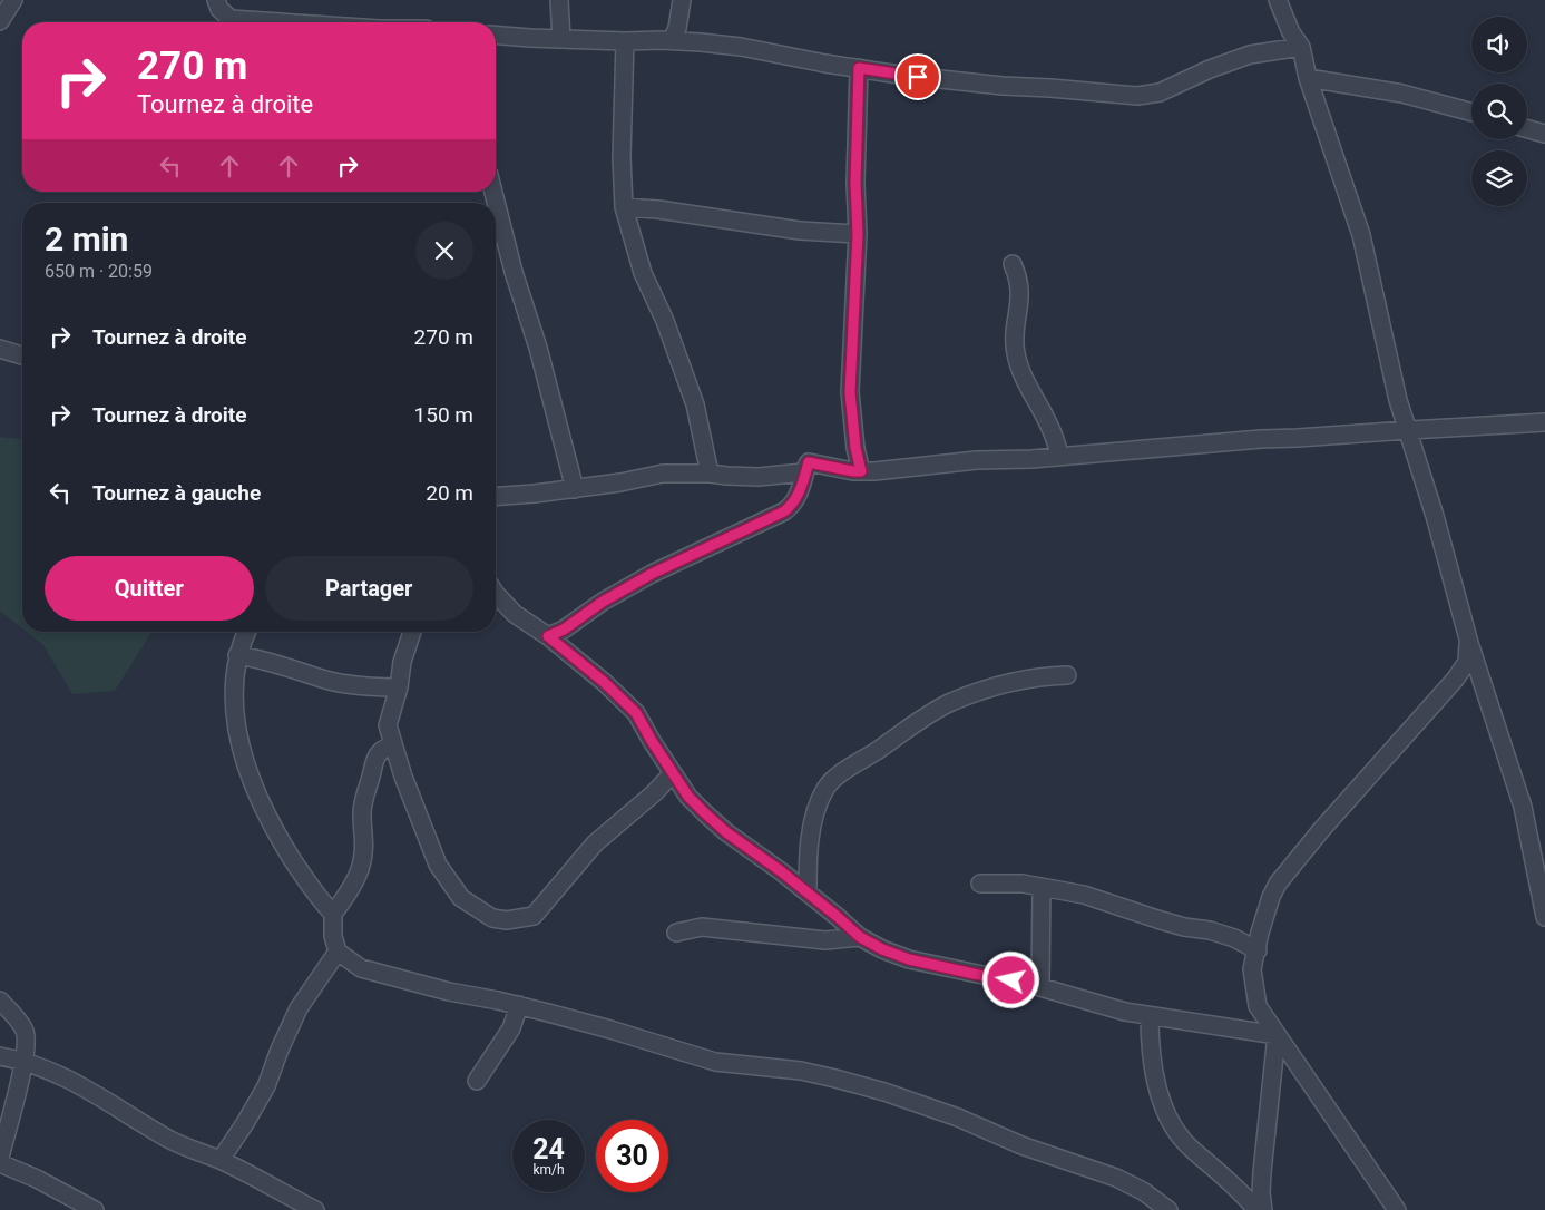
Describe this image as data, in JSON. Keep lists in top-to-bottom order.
{
  "page": {
    "turn": ["270 m", "Tournez à droite"],
    "heading": ["2 min", "650 m · 20:59"],
    "list": [
      {
        "name": "Tournez à droite",
        "value": "270 m"
      },
      {
        "name": "Tournez à droite",
        "value": "150 m"
      },
      {
        "name": "Tournez à gauche",
        "value": "20 m"
      }
    ],
    "buttons": ["Quitter", "Partager"],
    "speed": "24 km/h",
    "limit": "30"
  }
}
